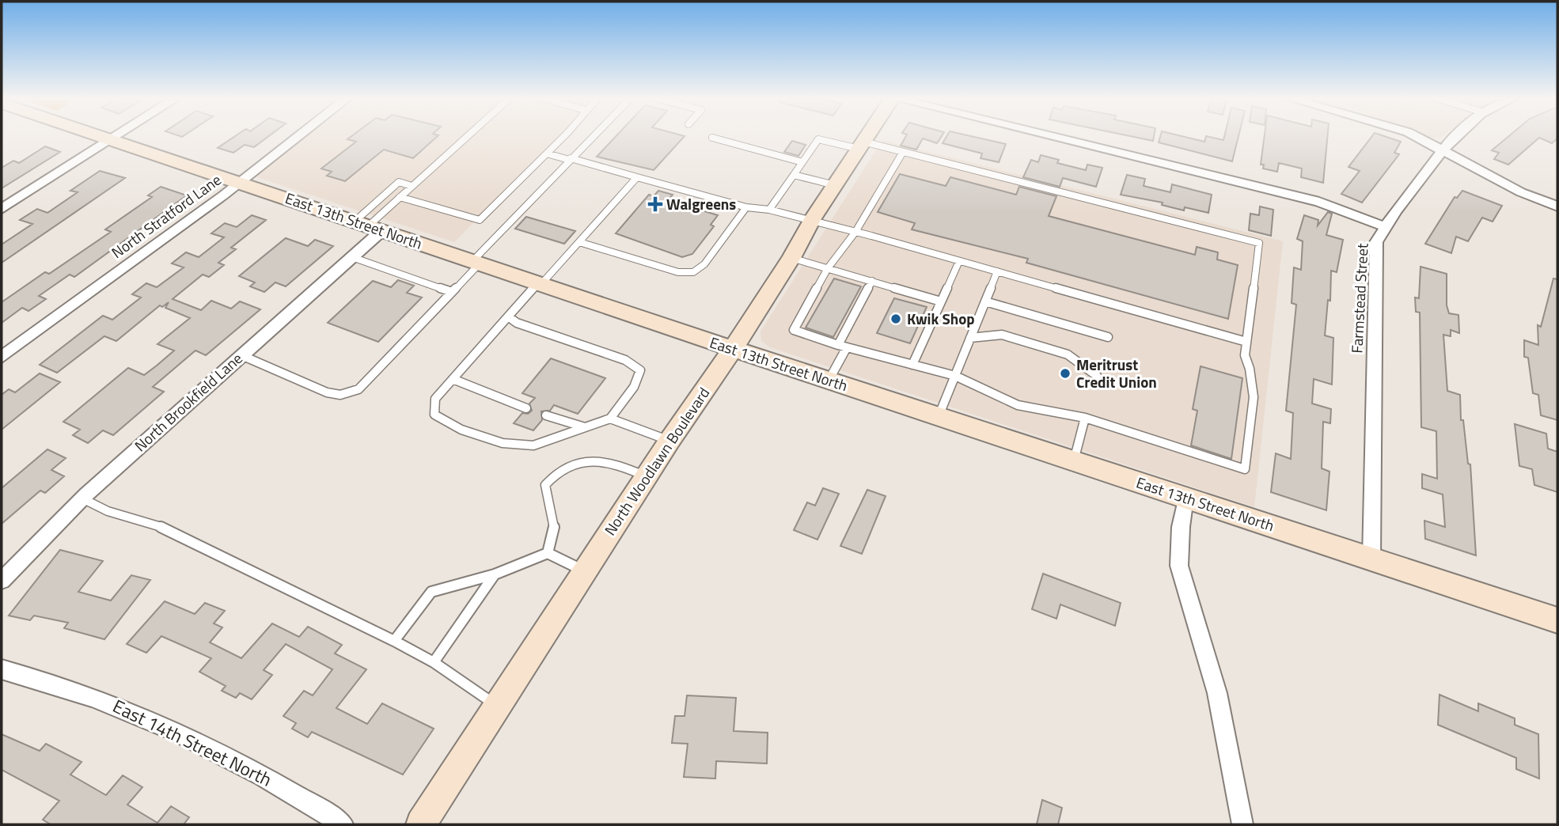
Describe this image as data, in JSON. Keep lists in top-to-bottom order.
{
  "streets": {
    "main road": ["East 13th Street North", "North Woodlawn Boulevard"],
    "street": [
      "North Stratford Lane",
      "Farmstead Street",
      "North Brookfield Lane",
      "East 14th Street North"
    ]
  },
  "crossings": [
    ["North Stratford Lane", "East 13th Street North"],
    ["East 13th Street North", "Farmstead Street"],
    ["East 13th Street North", "North Brookfield Lane"],
    ["East 13th Street North", "North Woodlawn Boulevard"]
  ],
  "places": {
    "health": ["Walgreens"],
    "other": ["Kwik Shop", "Meritrust Credit Union"]
  }
}
